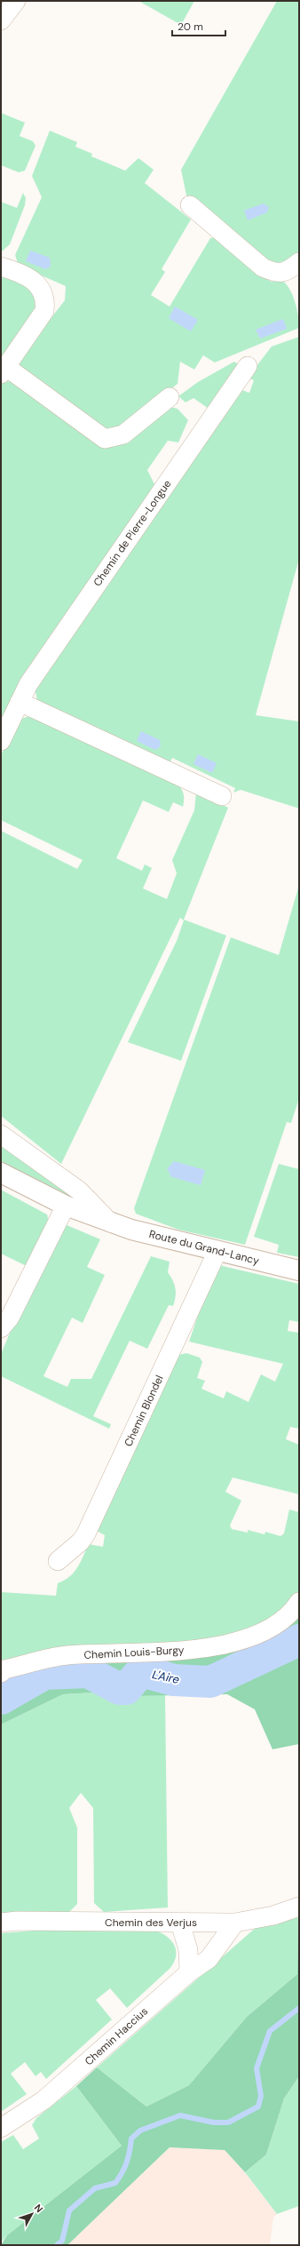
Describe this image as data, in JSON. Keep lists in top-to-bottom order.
{
  "streets": {
    "street": [
      "Chemin de Pierre-Longue",
      "Route du Grand-Lancy",
      "Chemin Blondel",
      "Chemin Louis-Burgy",
      "Chemin des Verjus",
      "Chemin Haccius"
    ]
  },
  "crossings": [
    ["Route du Grand-Lancy", "Chemin Blondel"],
    ["Chemin des Verjus", "Chemin Haccius"]
  ],
  "water": ["L'Aire"],
  "scale_bar": "20 m",
  "north": "top right"
}
